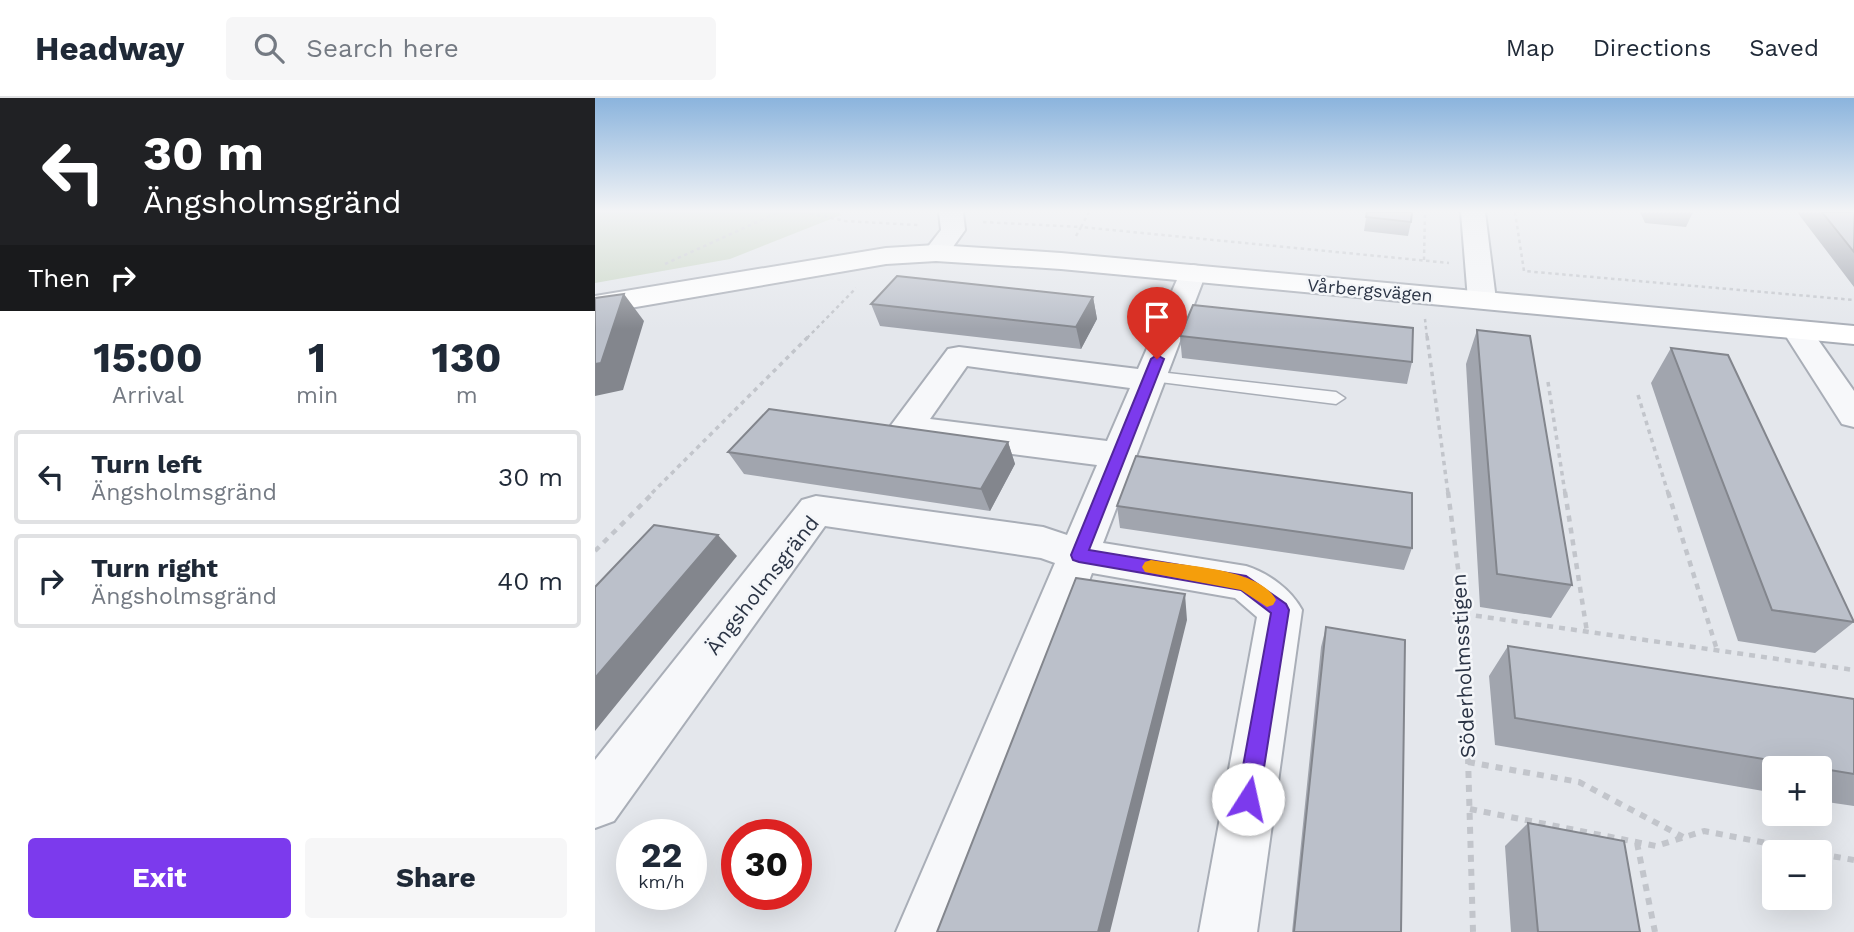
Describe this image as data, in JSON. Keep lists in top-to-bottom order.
{
  "streets": {
    "street": ["Vårbergsvägen", "Ängsholmsgränd"],
    "path": ["Söderholmsstigen"]
  },
  "page": {
    "header": "Headway",
    "search": "Search here",
    "nav": ["Map", "Directions", "Saved"],
    "turn": ["30 m", "Ängsholmsgränd"],
    "then": "Then",
    "eta": [
      "15:00",
      "Arrival",
      "1",
      "min",
      "130",
      "m"
    ],
    "list": [
      {
        "name": "Turn left",
        "note": "Ängsholmsgränd",
        "value": "30 m"
      },
      {
        "name": "Turn right",
        "note": "Ängsholmsgränd",
        "value": "40 m"
      }
    ],
    "map_buttons": ["+", "−"],
    "speed": "22 km/h",
    "limit": "30",
    "buttons": ["Exit", "Share"]
  }
}
